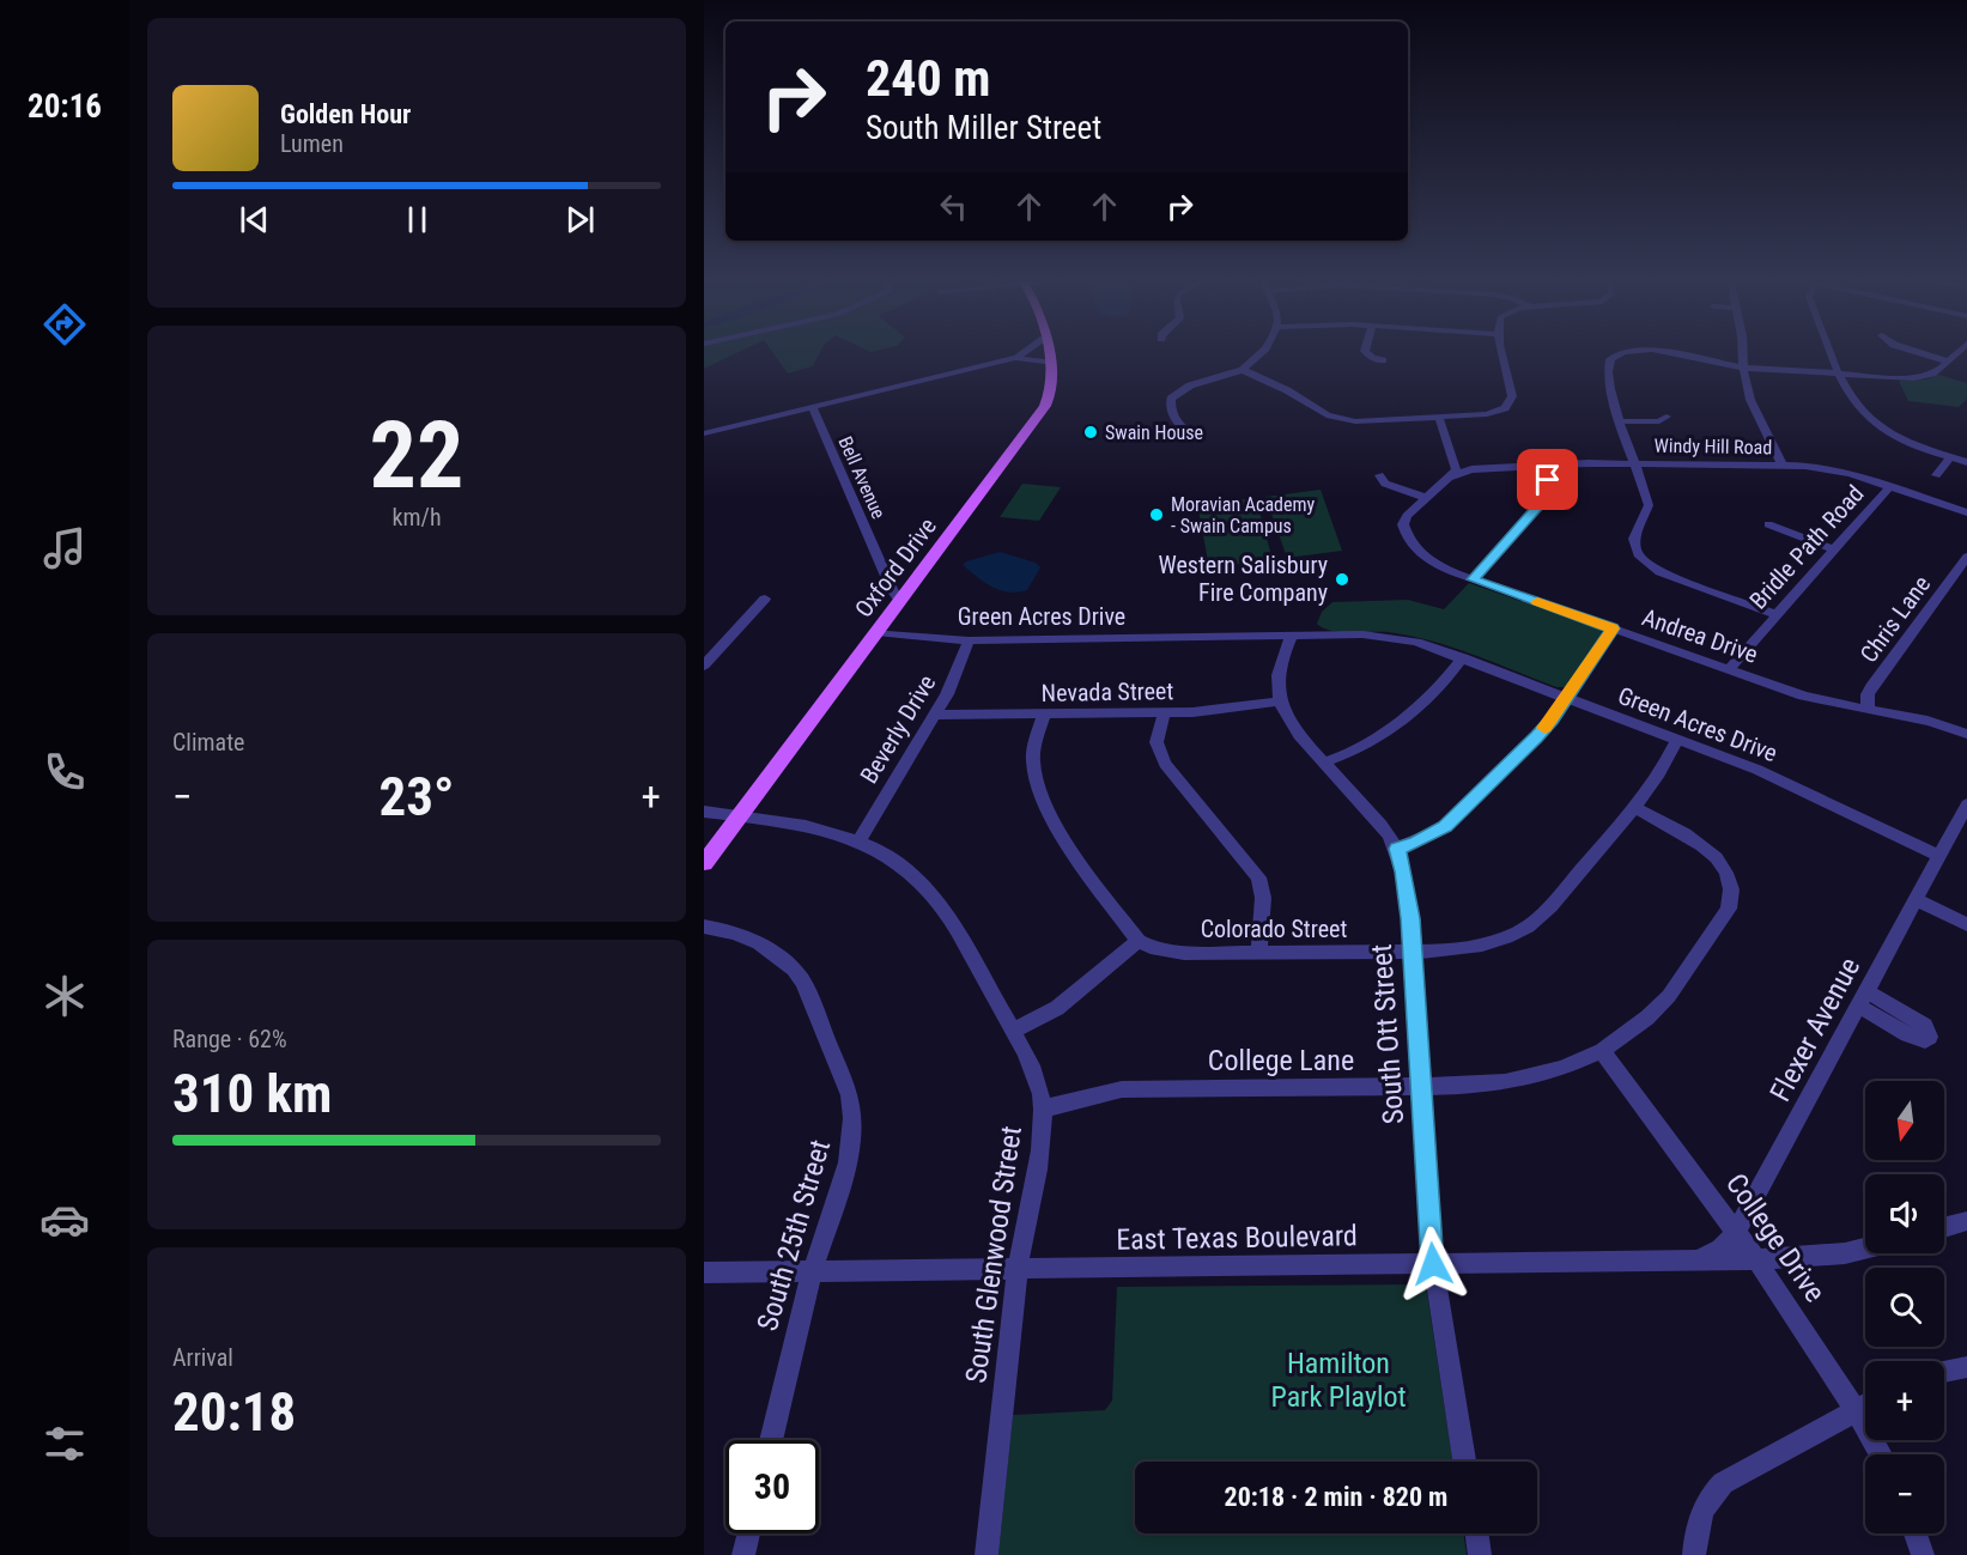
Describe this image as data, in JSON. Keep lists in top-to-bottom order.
{
  "streets": {
    "main road": ["Oxford Drive"],
    "street": [
      "Windy Hill Road",
      "Bell Avenue",
      "Bridle Path Road",
      "Green Acres Drive",
      "Chris Lane",
      "Andrea Drive",
      "Nevada Street",
      "Beverly Drive",
      "Colorado Street",
      "Flexer Avenue",
      "South Ott Street",
      "College Lane",
      "South 25th Street",
      "East Texas Boulevard",
      "College Drive",
      "South Glenwood Street"
    ]
  },
  "crossings": [
    ["Windy Hill Road", "Bridle Path Road"],
    ["Windy Hill Road", "Andrea Drive"],
    ["Bell Avenue", "Oxford Drive"],
    ["Bridle Path Road", "Andrea Drive"],
    ["Oxford Drive", "Green Acres Drive"],
    ["Oxford Drive", "South Glenwood Street"],
    ["Green Acres Drive", "Beverly Drive"],
    ["Green Acres Drive", "Colorado Street"],
    ["Green Acres Drive", "Flexer Avenue"],
    ["Chris Lane", "Andrea Drive"],
    ["Nevada Street", "Beverly Drive"],
    ["Nevada Street", "South Ott Street"],
    ["Beverly Drive", "South Glenwood Street"],
    ["Colorado Street", "South Ott Street"],
    ["Colorado Street", "College Lane"],
    ["Flexer Avenue", "East Texas Boulevard"],
    ["Flexer Avenue", "College Drive"],
    ["South Ott Street", "College Lane"],
    ["South Ott Street", "East Texas Boulevard"],
    ["College Lane", "College Drive"],
    ["College Lane", "South Glenwood Street"],
    ["South 25th Street", "East Texas Boulevard"],
    ["East Texas Boulevard", "College Drive"],
    ["East Texas Boulevard", "South Glenwood Street"]
  ],
  "parks": ["Hamilton Park Playlot"],
  "places": ["Swain House", "Moravian Academy - Swain Campus", "Western Salisbury Fire Company"],
  "north": "bottom",
  "page": {
    "tabs": "20:16",
    "turn": ["240 m", "South Miller Street"],
    "song": ["Golden Hour", "Lumen"],
    "tile": [
      ["22", "km/h"],
      "Climate",
      ["Range · 62%", "310 km"],
      ["Arrival", "20:18"]
    ],
    "heat": ["−", "23°", "+"],
    "map_buttons": ["+", "−"],
    "limit": "30",
    "trip": "20:18 · 2 min · 820 m"
  }
}
